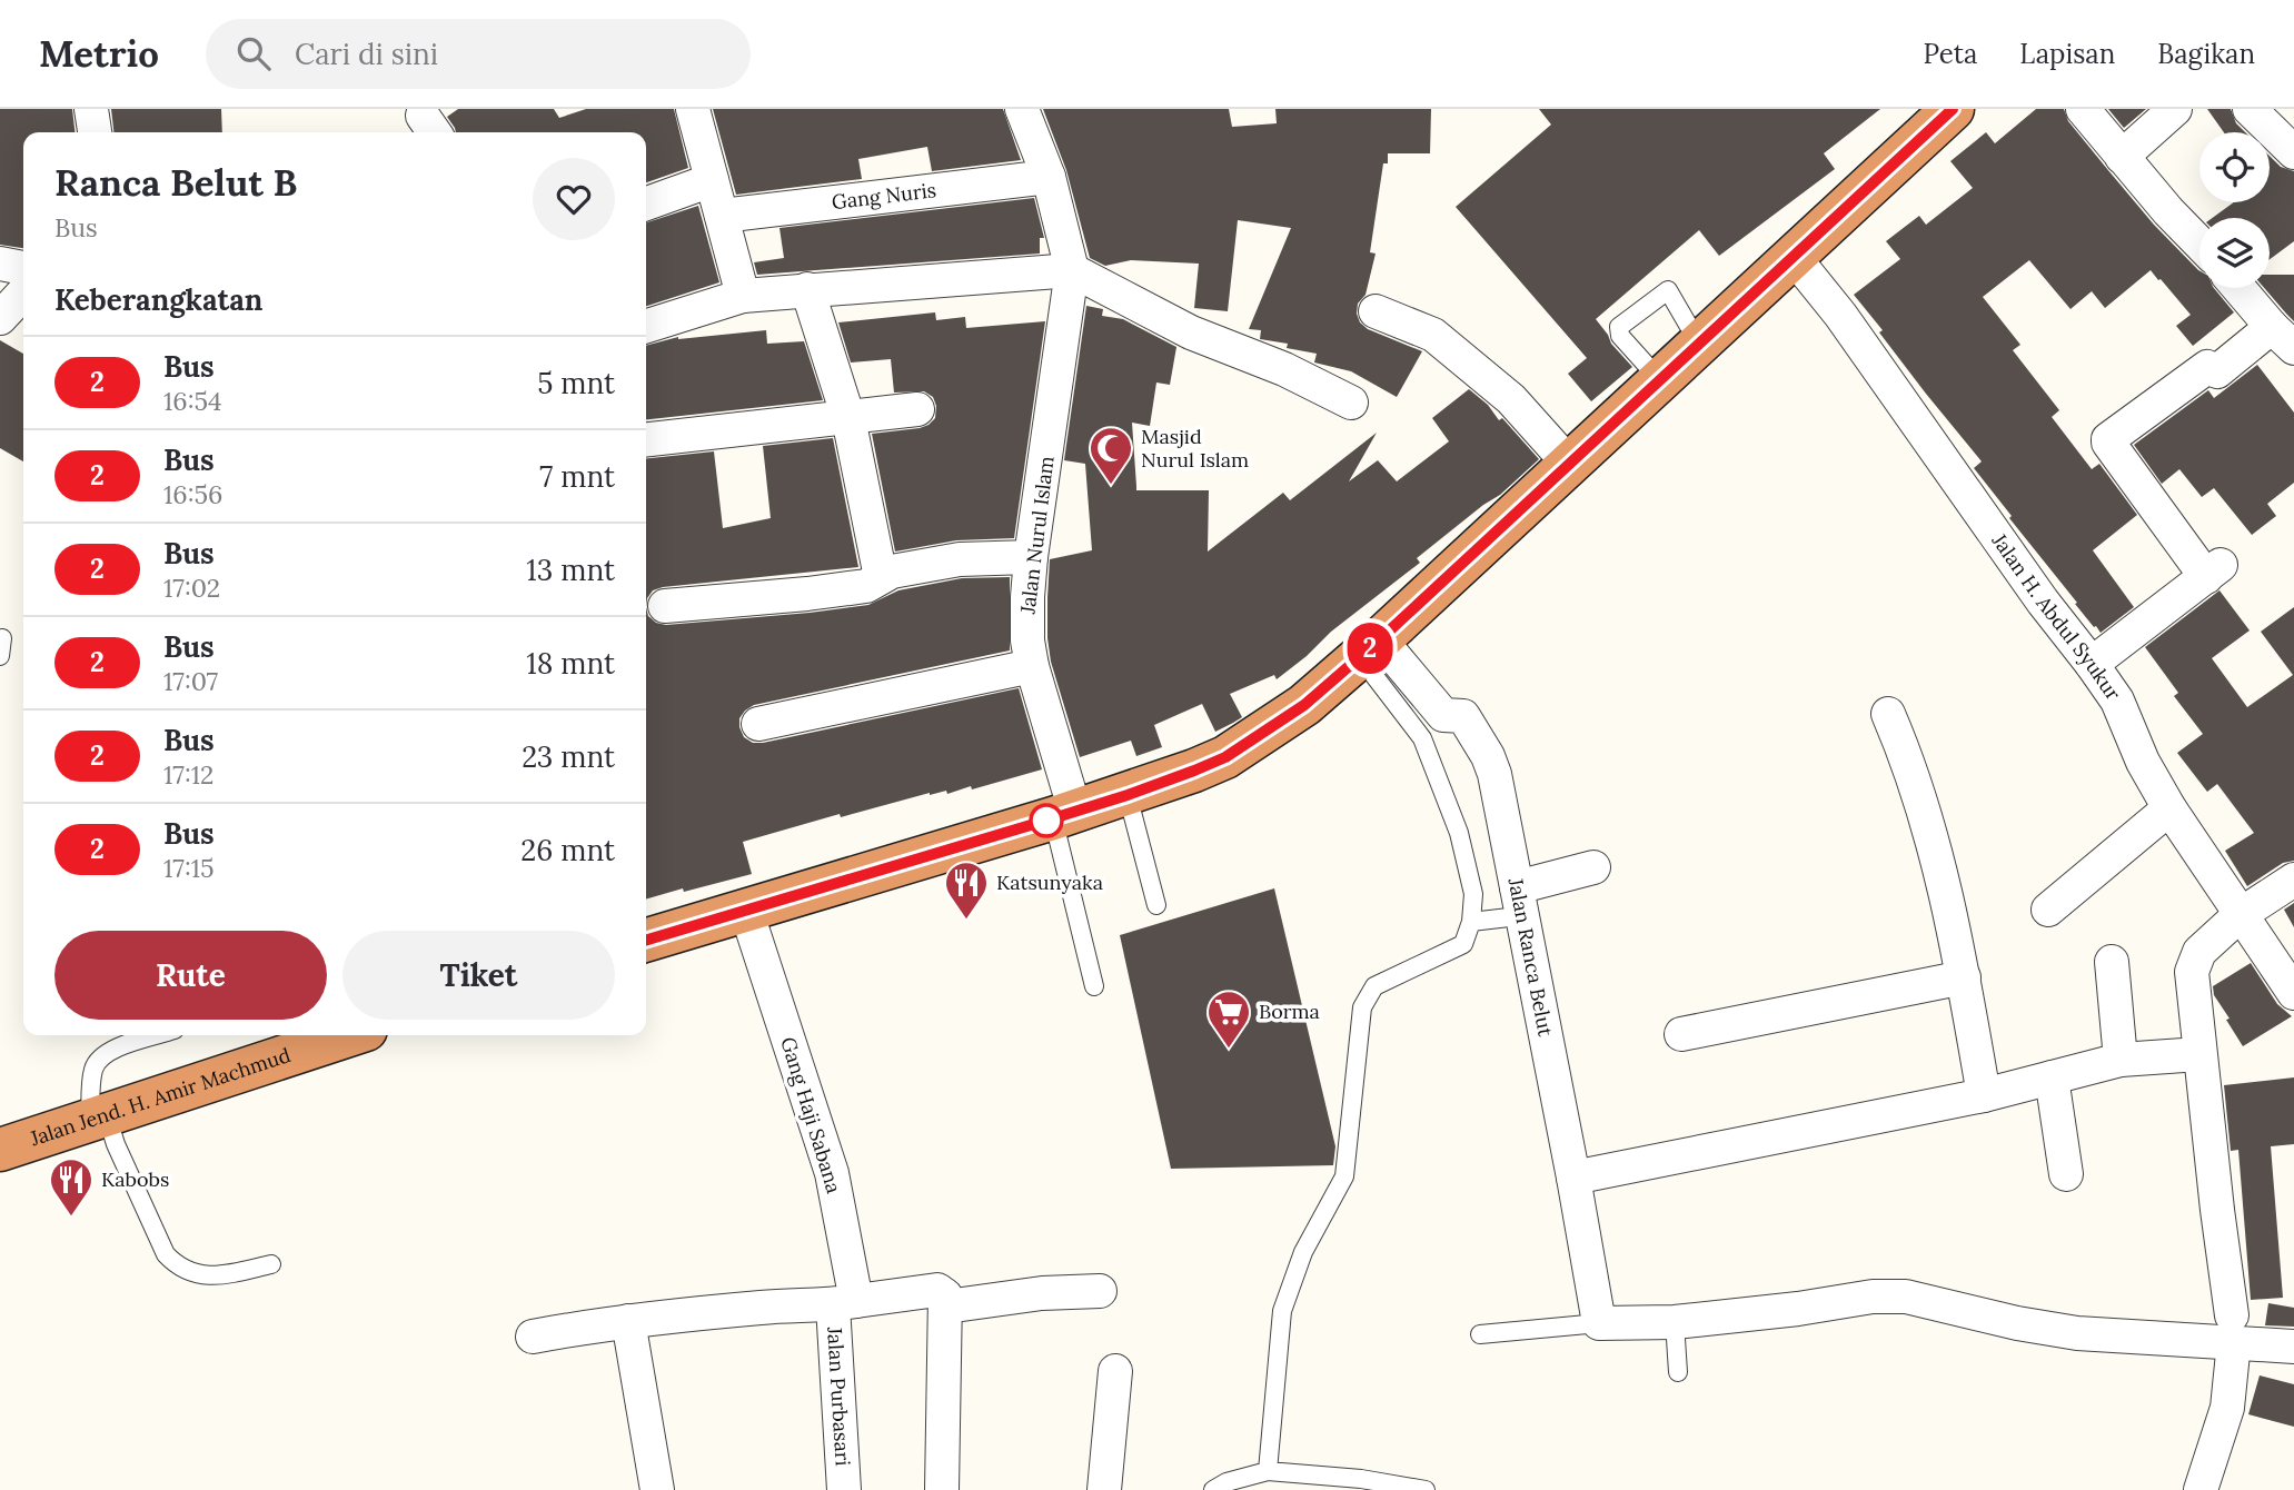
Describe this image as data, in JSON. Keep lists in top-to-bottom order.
{
  "streets": {
    "highway": ["Jalan Jend. H. Amir Machmud"],
    "street": [
      "Gang Nuris",
      "Jalan Nurul Islam",
      "Jalan H. Abdul Syukur",
      "Jalan Ranca Belut",
      "Gang Haji Sabana",
      "Jalan Purbasari"
    ]
  },
  "crossings": [
    ["Gang Haji Sabana", "Jalan Purbasari"]
  ],
  "places": {
    "mosque": ["Masjid Nurul Islam"],
    "restaurant": ["Katsunyaka", "Kabobs"],
    "supermarket": ["Borma"]
  },
  "lines": ["bus line 2"],
  "page": {
    "header": "Metrio",
    "search": "Cari di sini",
    "nav": ["Peta", "Lapisan", "Bagikan"],
    "on_map": "2",
    "heading": [
      ["Ranca Belut B", "Bus"],
      "Keberangkatan"
    ],
    "list": [
      {
        "mark": "2",
        "name": "Bus",
        "note": "16:54",
        "value": "5 mnt"
      },
      {
        "mark": "2",
        "name": "Bus",
        "note": "16:56",
        "value": "7 mnt"
      },
      {
        "mark": "2",
        "name": "Bus",
        "note": "17:02",
        "value": "13 mnt"
      },
      {
        "mark": "2",
        "name": "Bus",
        "note": "17:07",
        "value": "18 mnt"
      },
      {
        "mark": "2",
        "name": "Bus",
        "note": "17:12",
        "value": "23 mnt"
      },
      {
        "mark": "2",
        "name": "Bus",
        "note": "17:15",
        "value": "26 mnt"
      }
    ],
    "buttons": ["Rute", "Tiket"]
  }
}
